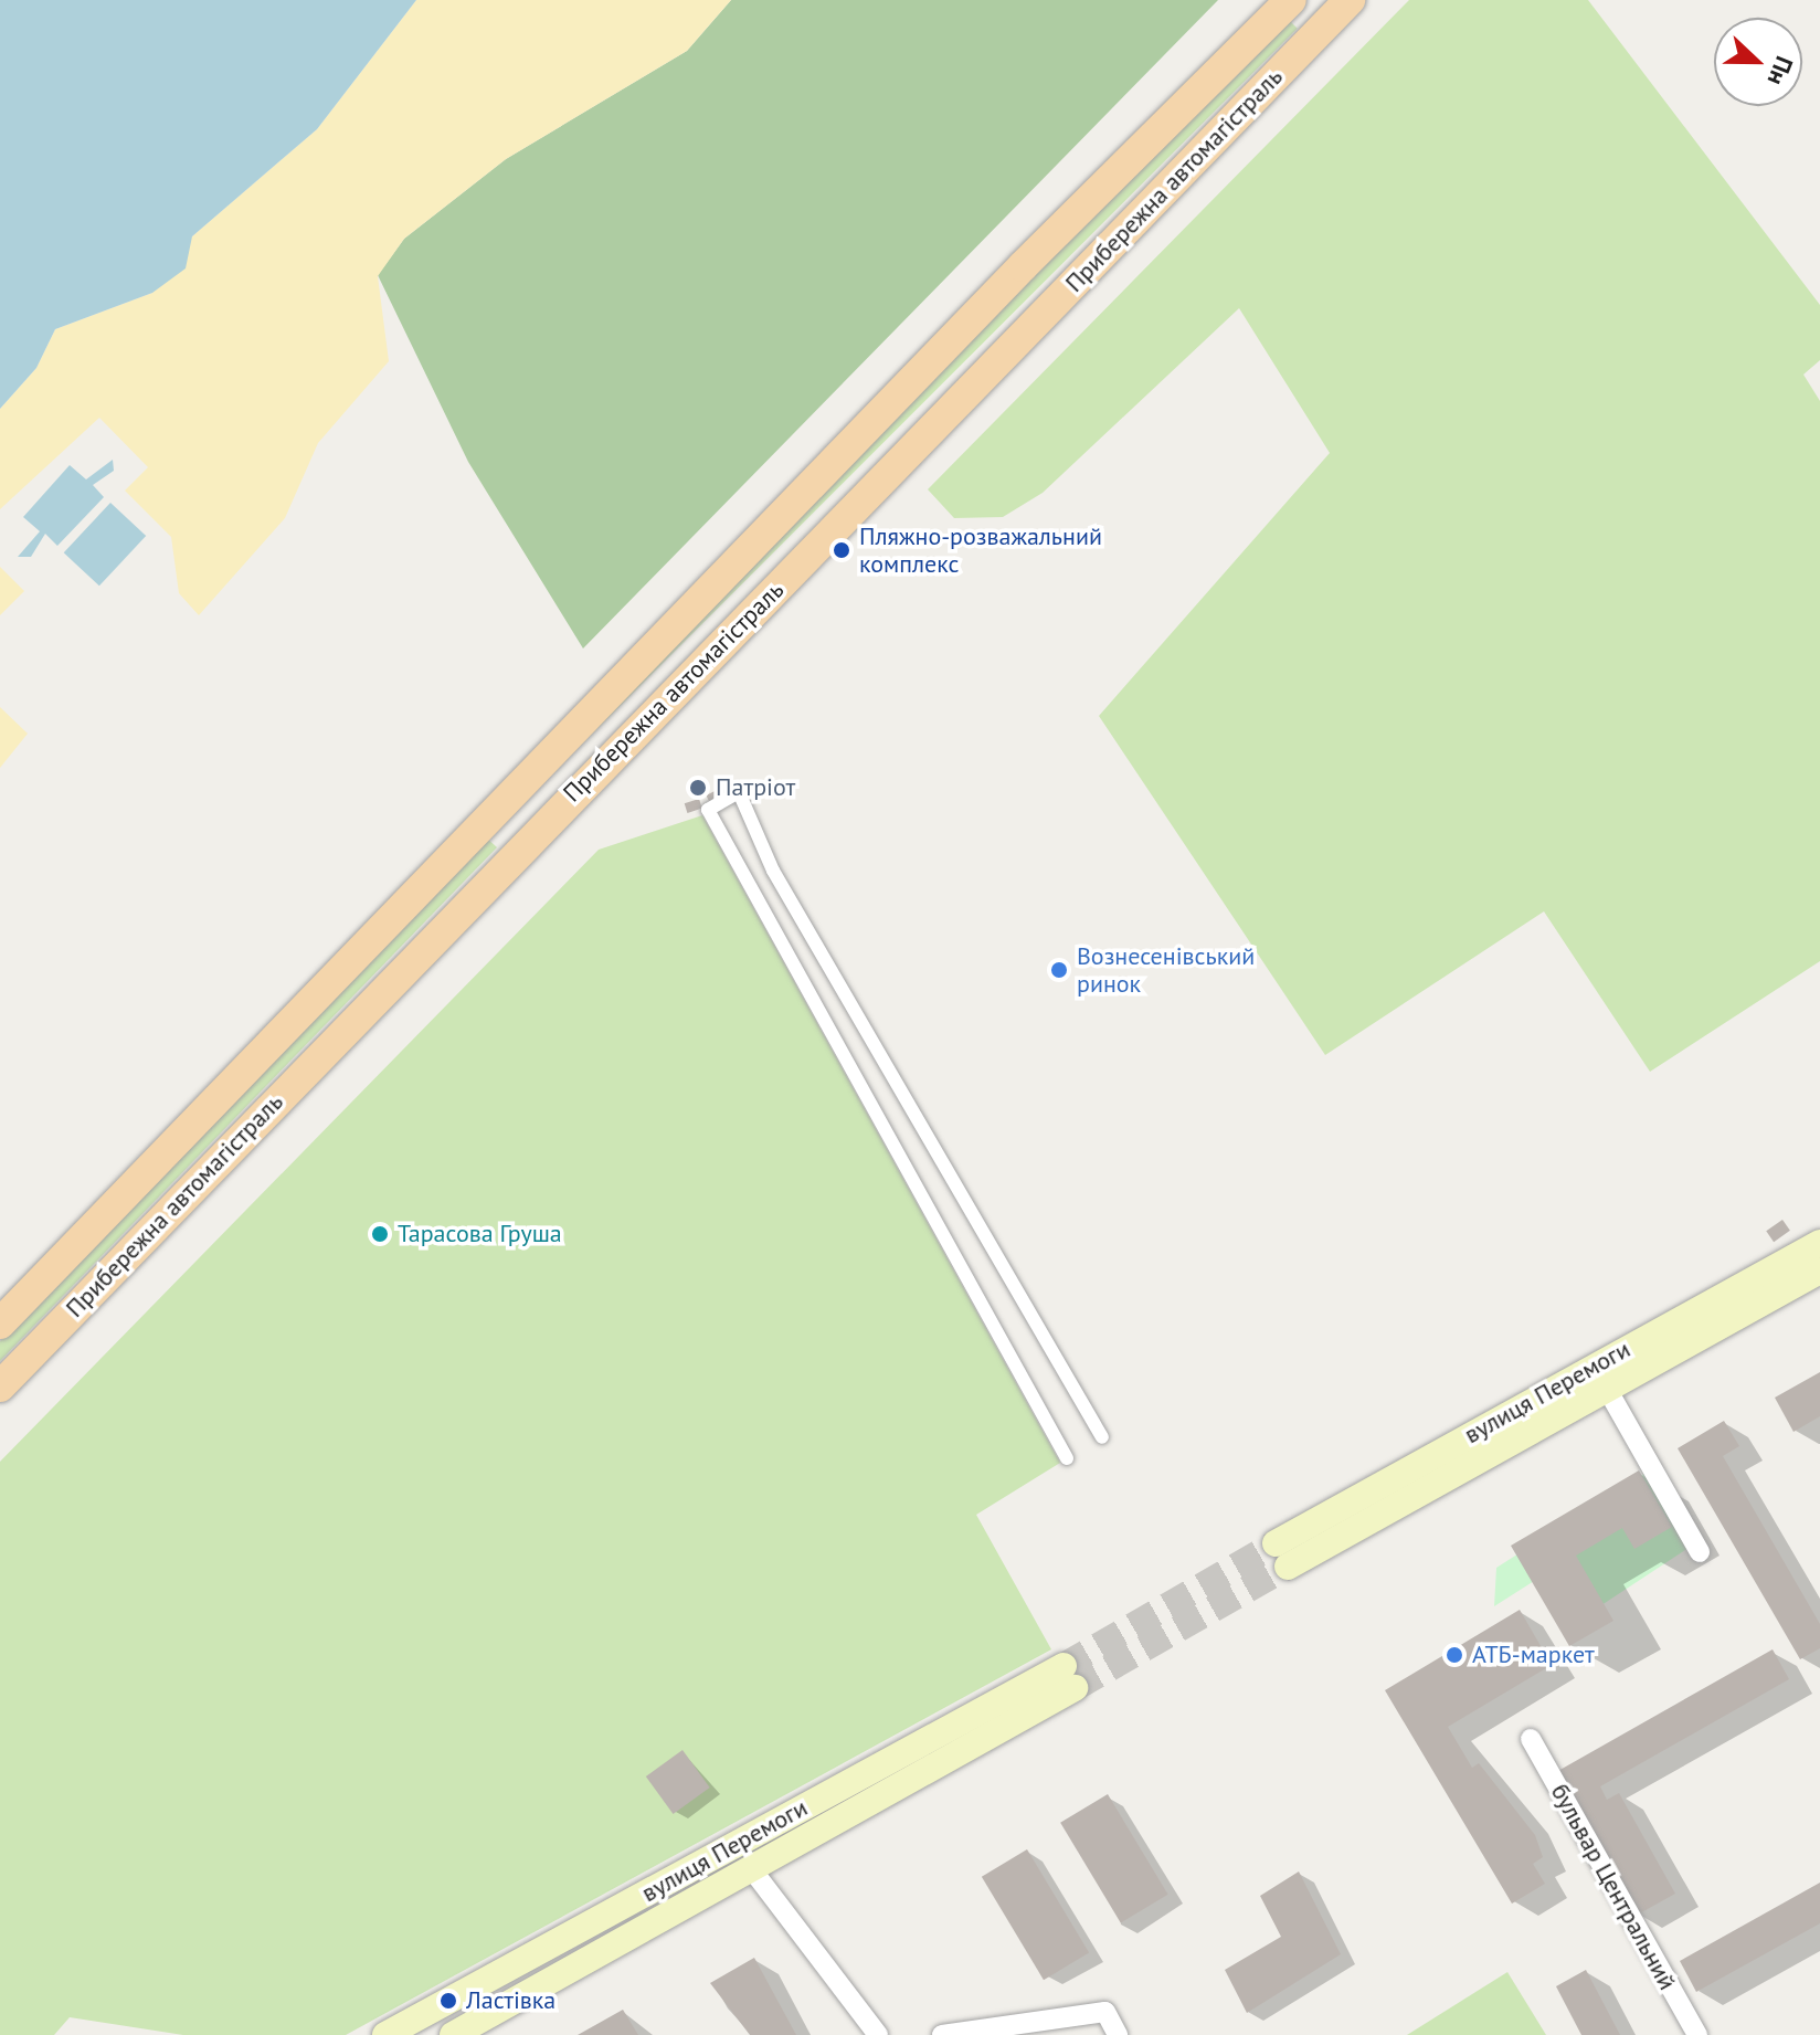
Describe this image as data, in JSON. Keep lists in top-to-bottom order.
{
  "streets": {
    "main road": ["Прибережна автомагістраль", "вулиця Перемоги"],
    "street": ["бульвар Центральний"]
  },
  "places": [
    "Пляжно-розважальний комплекс",
    "Патріот",
    "Вознесенівський ринок",
    "Тарасова Груша",
    "АТБ-маркет",
    "Ластівка"
  ],
  "north": "right"
}
